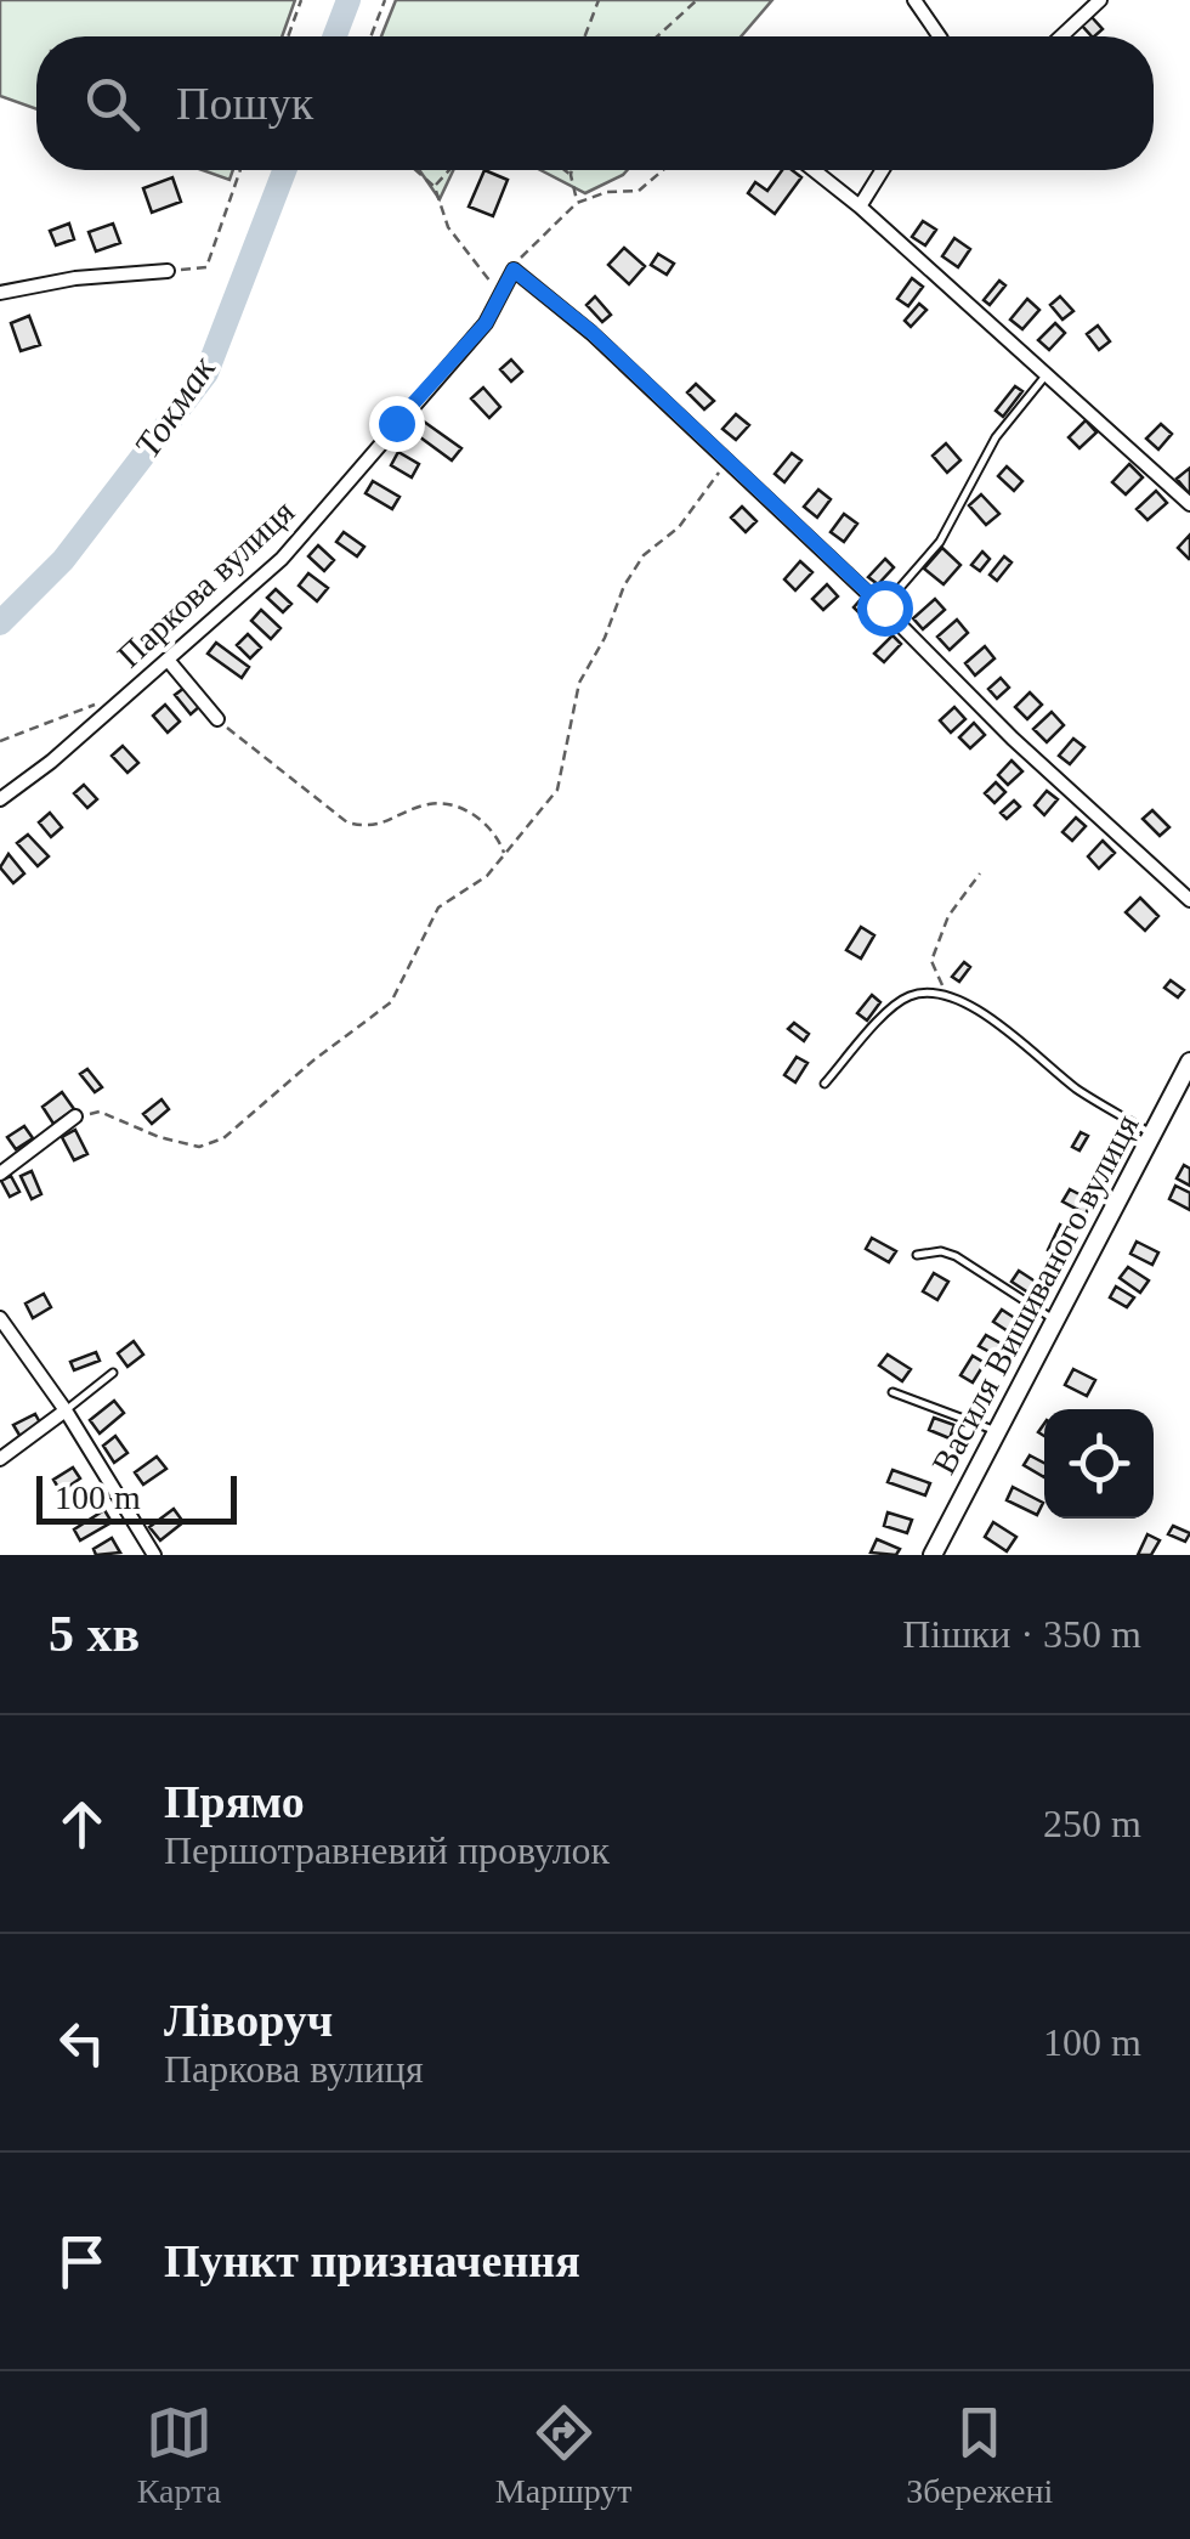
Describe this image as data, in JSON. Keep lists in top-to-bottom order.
{
  "streets": {
    "street": ["Паркова вулиця", "Василя Вишиваного вулиця"]
  },
  "water": ["Токмак"],
  "scale_bar": "100 m",
  "page": {
    "search": "Пошук",
    "scale": "100 m",
    "heading": ["5 хв", "Пішки · 350 m"],
    "list": [
      ["Прямо", "Першотравневий провулок", "250 m"],
      ["Ліворуч", "Паркова вулиця", "100 m"],
      "Пункт призначення"
    ],
    "nav": ["Карта", "Маршрут", "Збережені"]
  }
}
